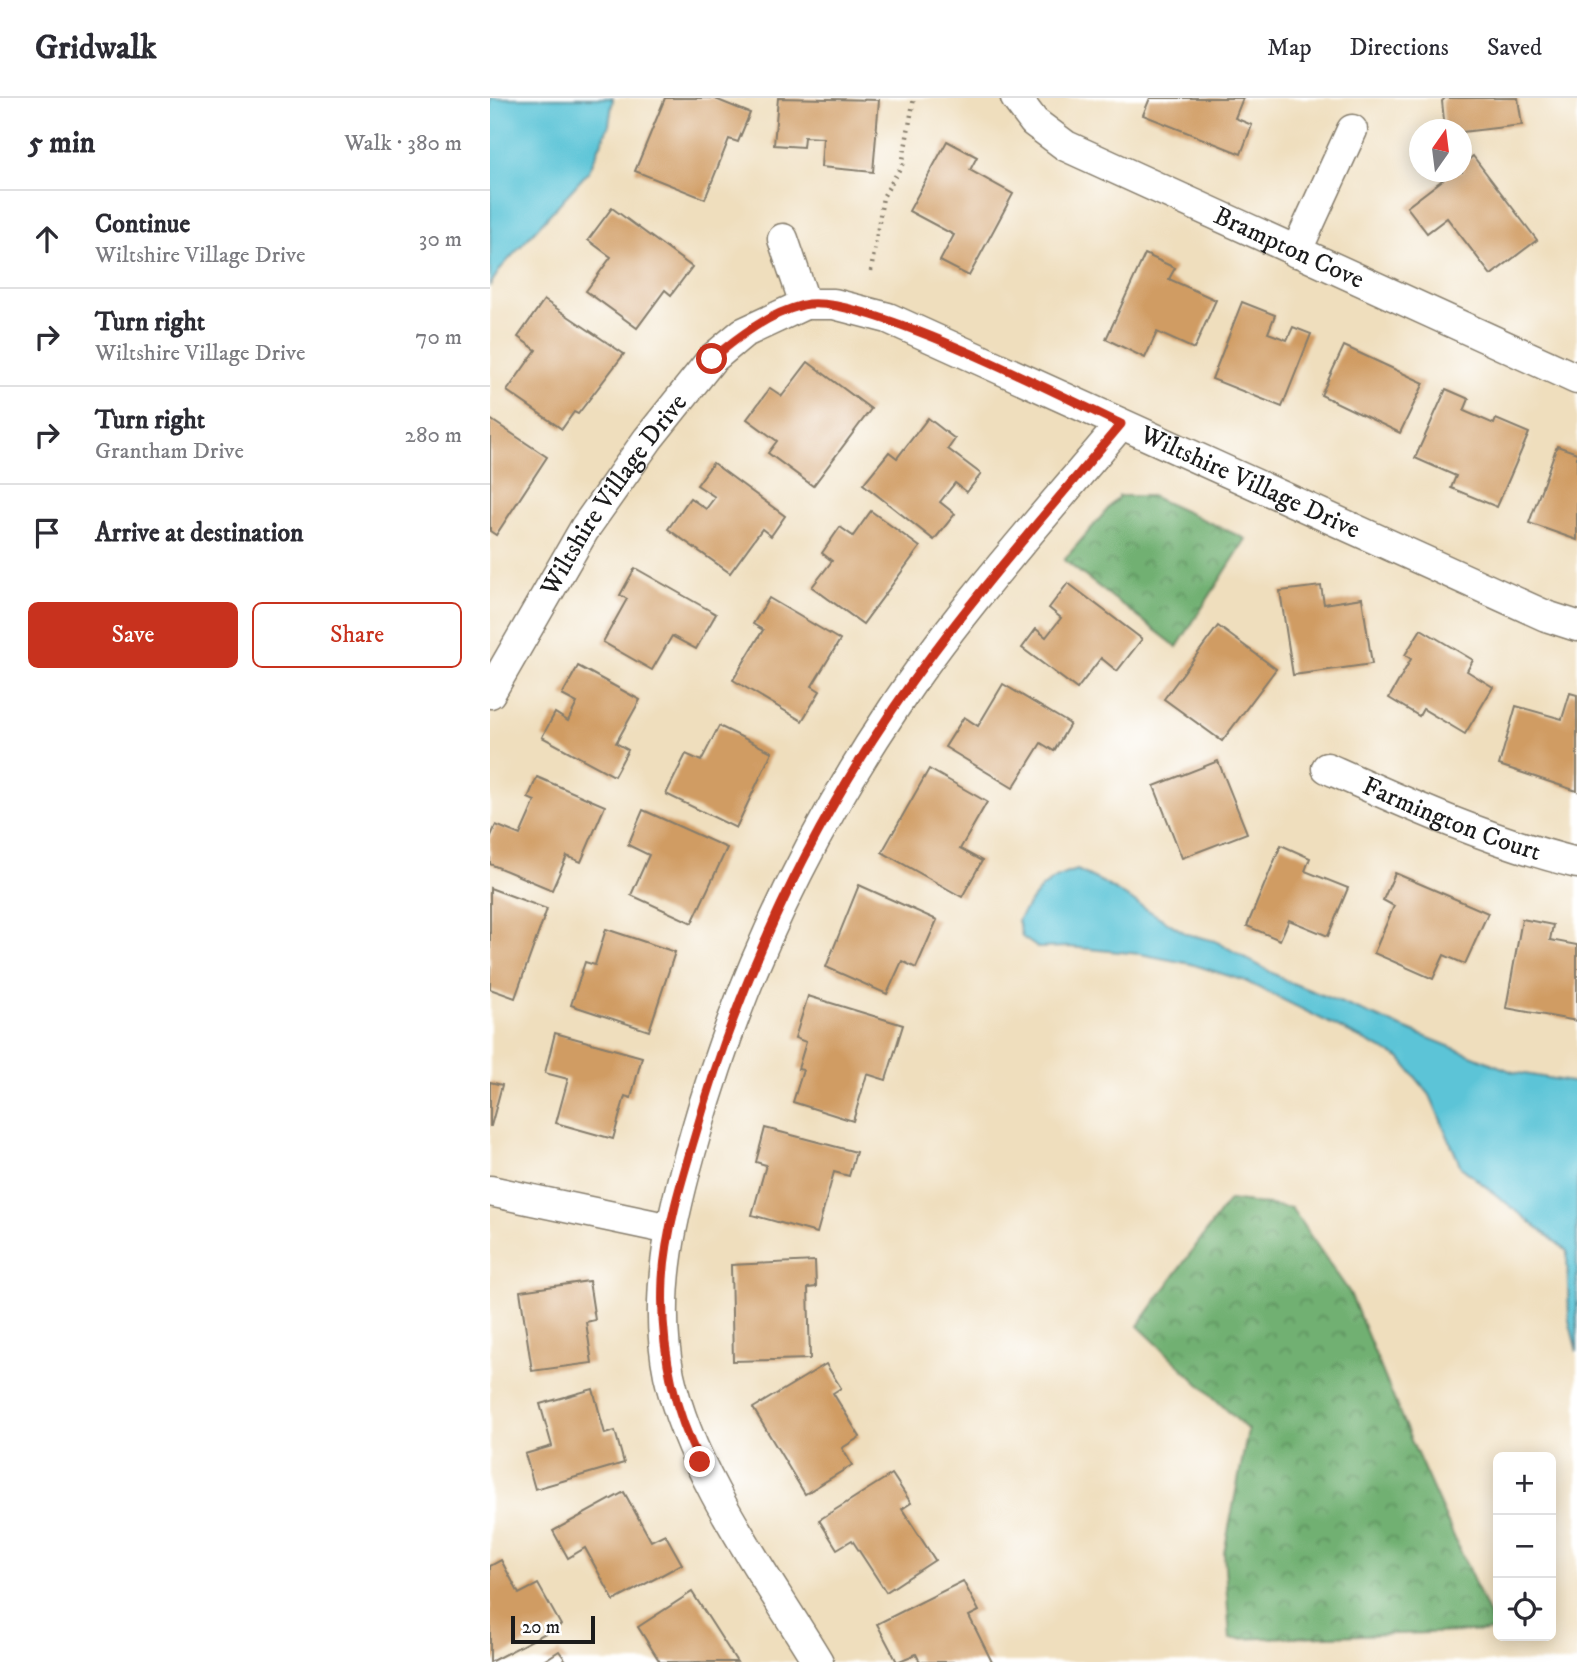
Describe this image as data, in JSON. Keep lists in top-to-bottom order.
{
  "streets": {
    "street": ["Brampton Cove", "Wiltshire Village Drive", "Farmington Court"]
  },
  "scale_bar": "20 m",
  "north": "top",
  "page": {
    "header": "Gridwalk",
    "nav": ["Map", "Directions", "Saved"],
    "heading": ["5 min", "Walk · 380 m"],
    "list": [
      ["Continue", "Wiltshire Village Drive", "30 m"],
      ["Turn right", "Wiltshire Village Drive", "70 m"],
      ["Turn right", "Grantham Drive", "280 m"],
      "Arrive at destination"
    ],
    "buttons": ["Save", "Share"],
    "map_buttons": ["+", "−"],
    "scale": "20 m"
  }
}
